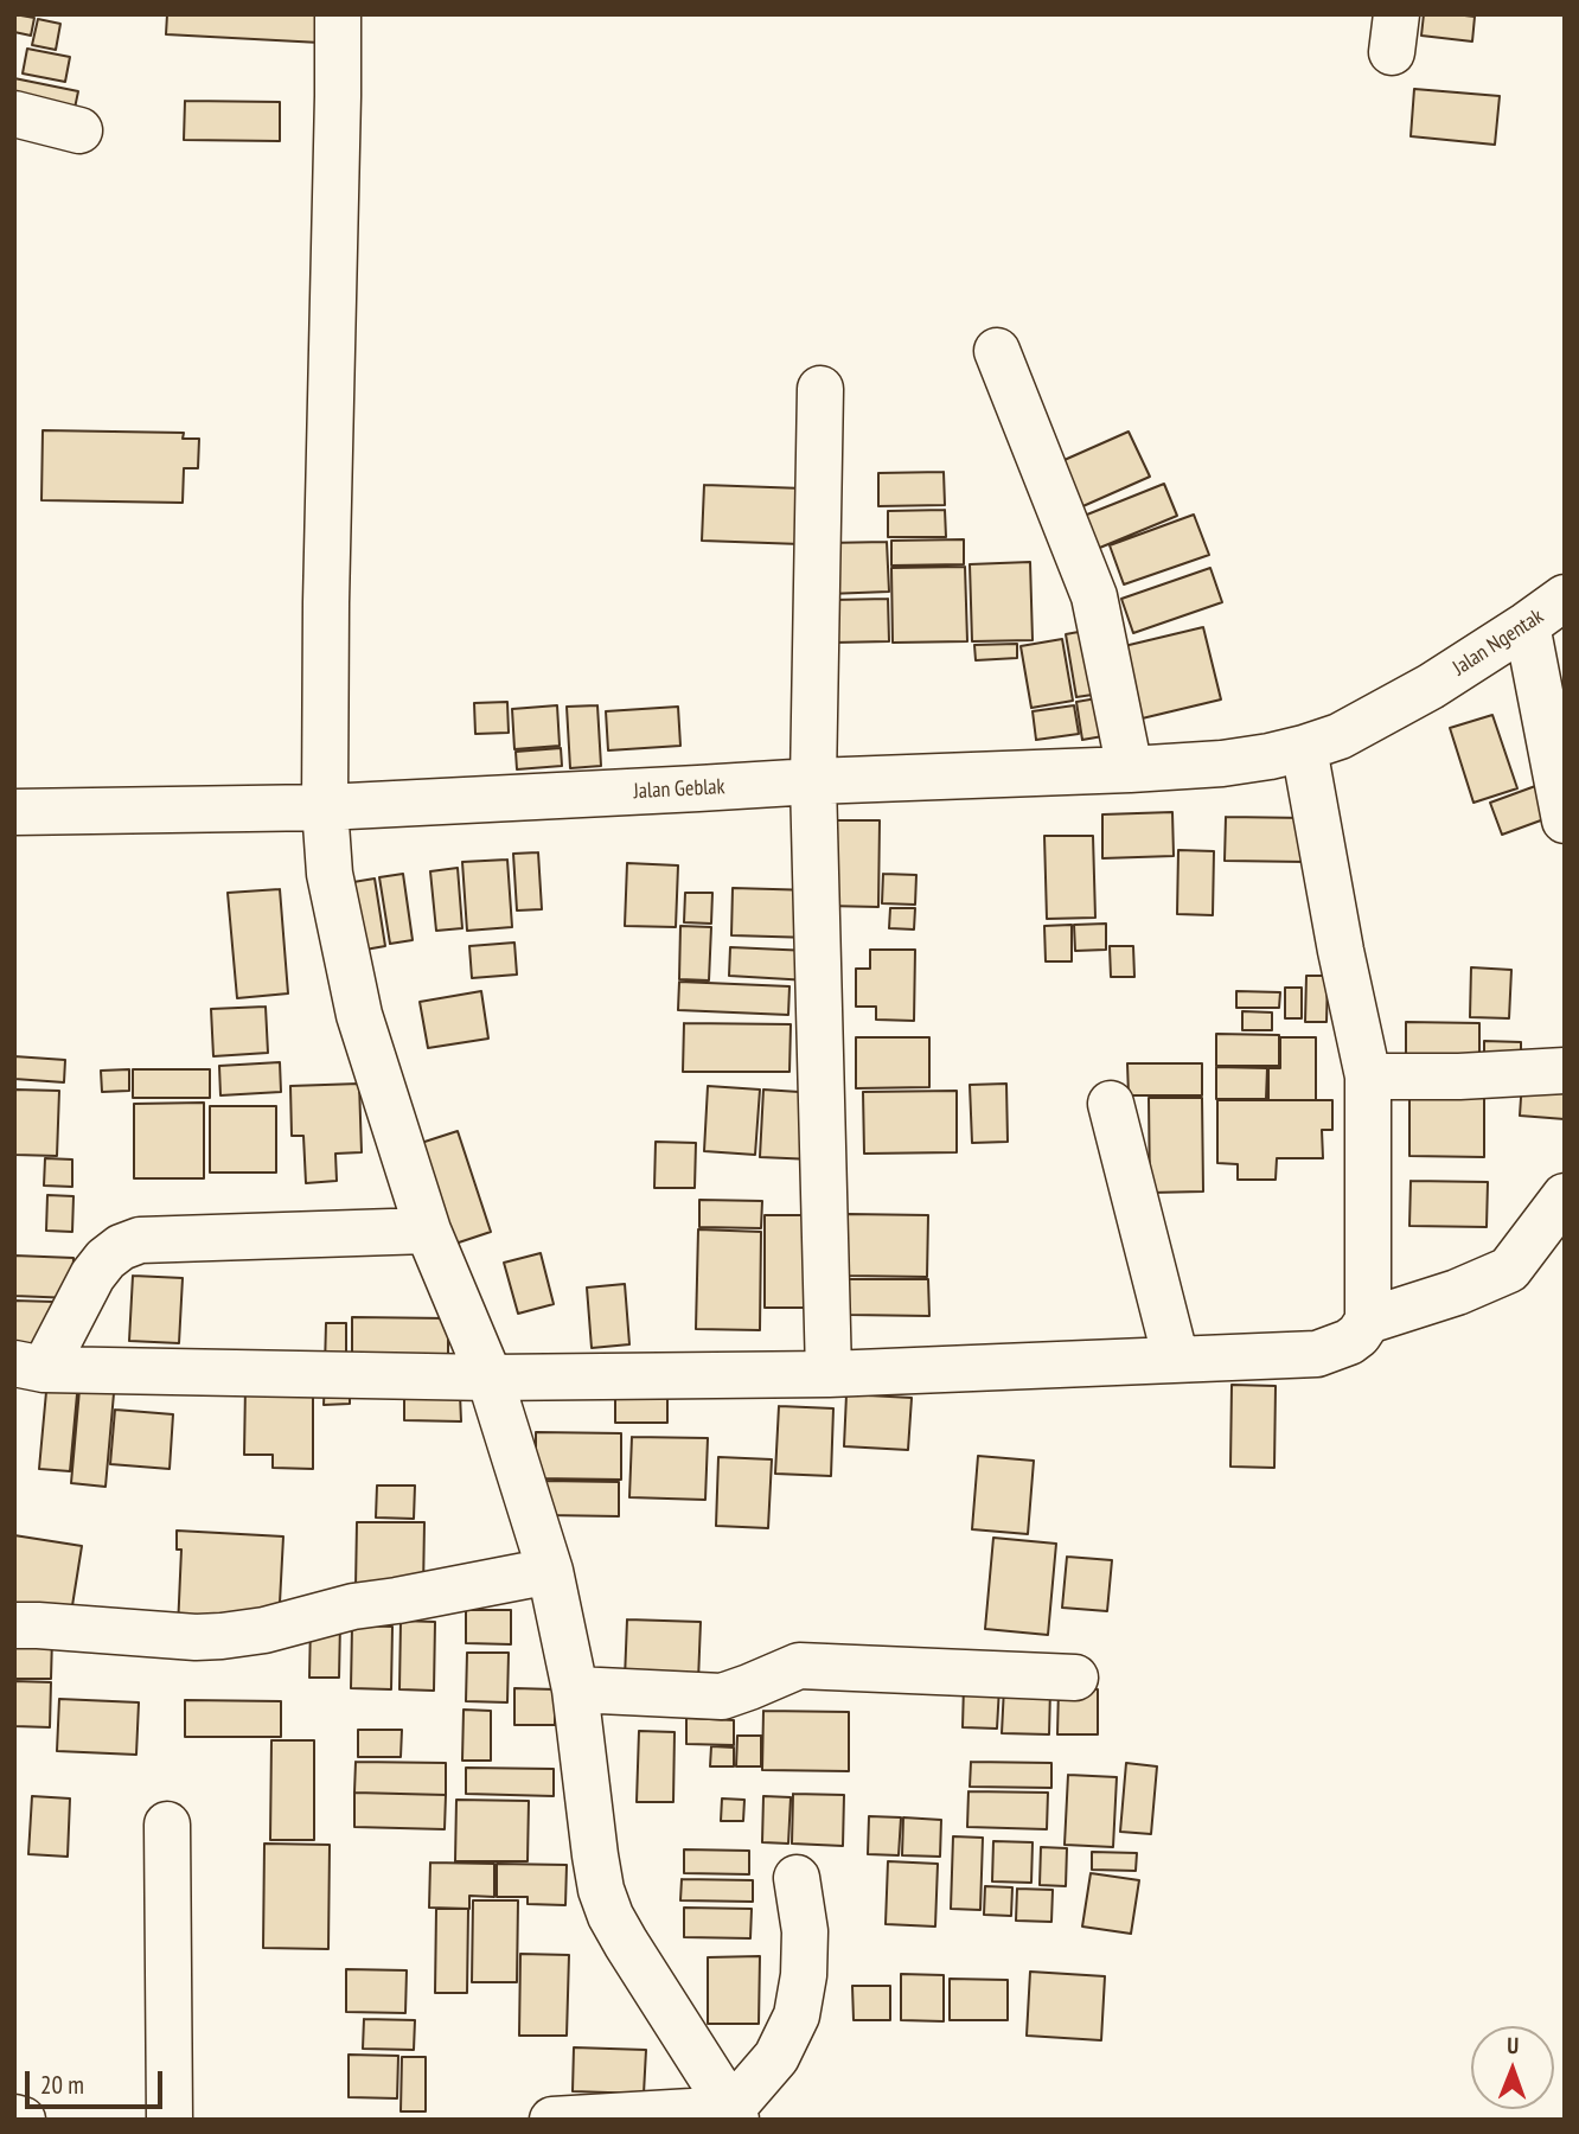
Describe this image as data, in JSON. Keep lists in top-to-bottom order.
{
  "streets": {
    "street": ["Jalan Ngentak", "Jalan Geblak"]
  },
  "crossings": [
    ["Jalan Ngentak", "Jalan Geblak"]
  ],
  "scale_bar": "20 m",
  "north": "top"
}
